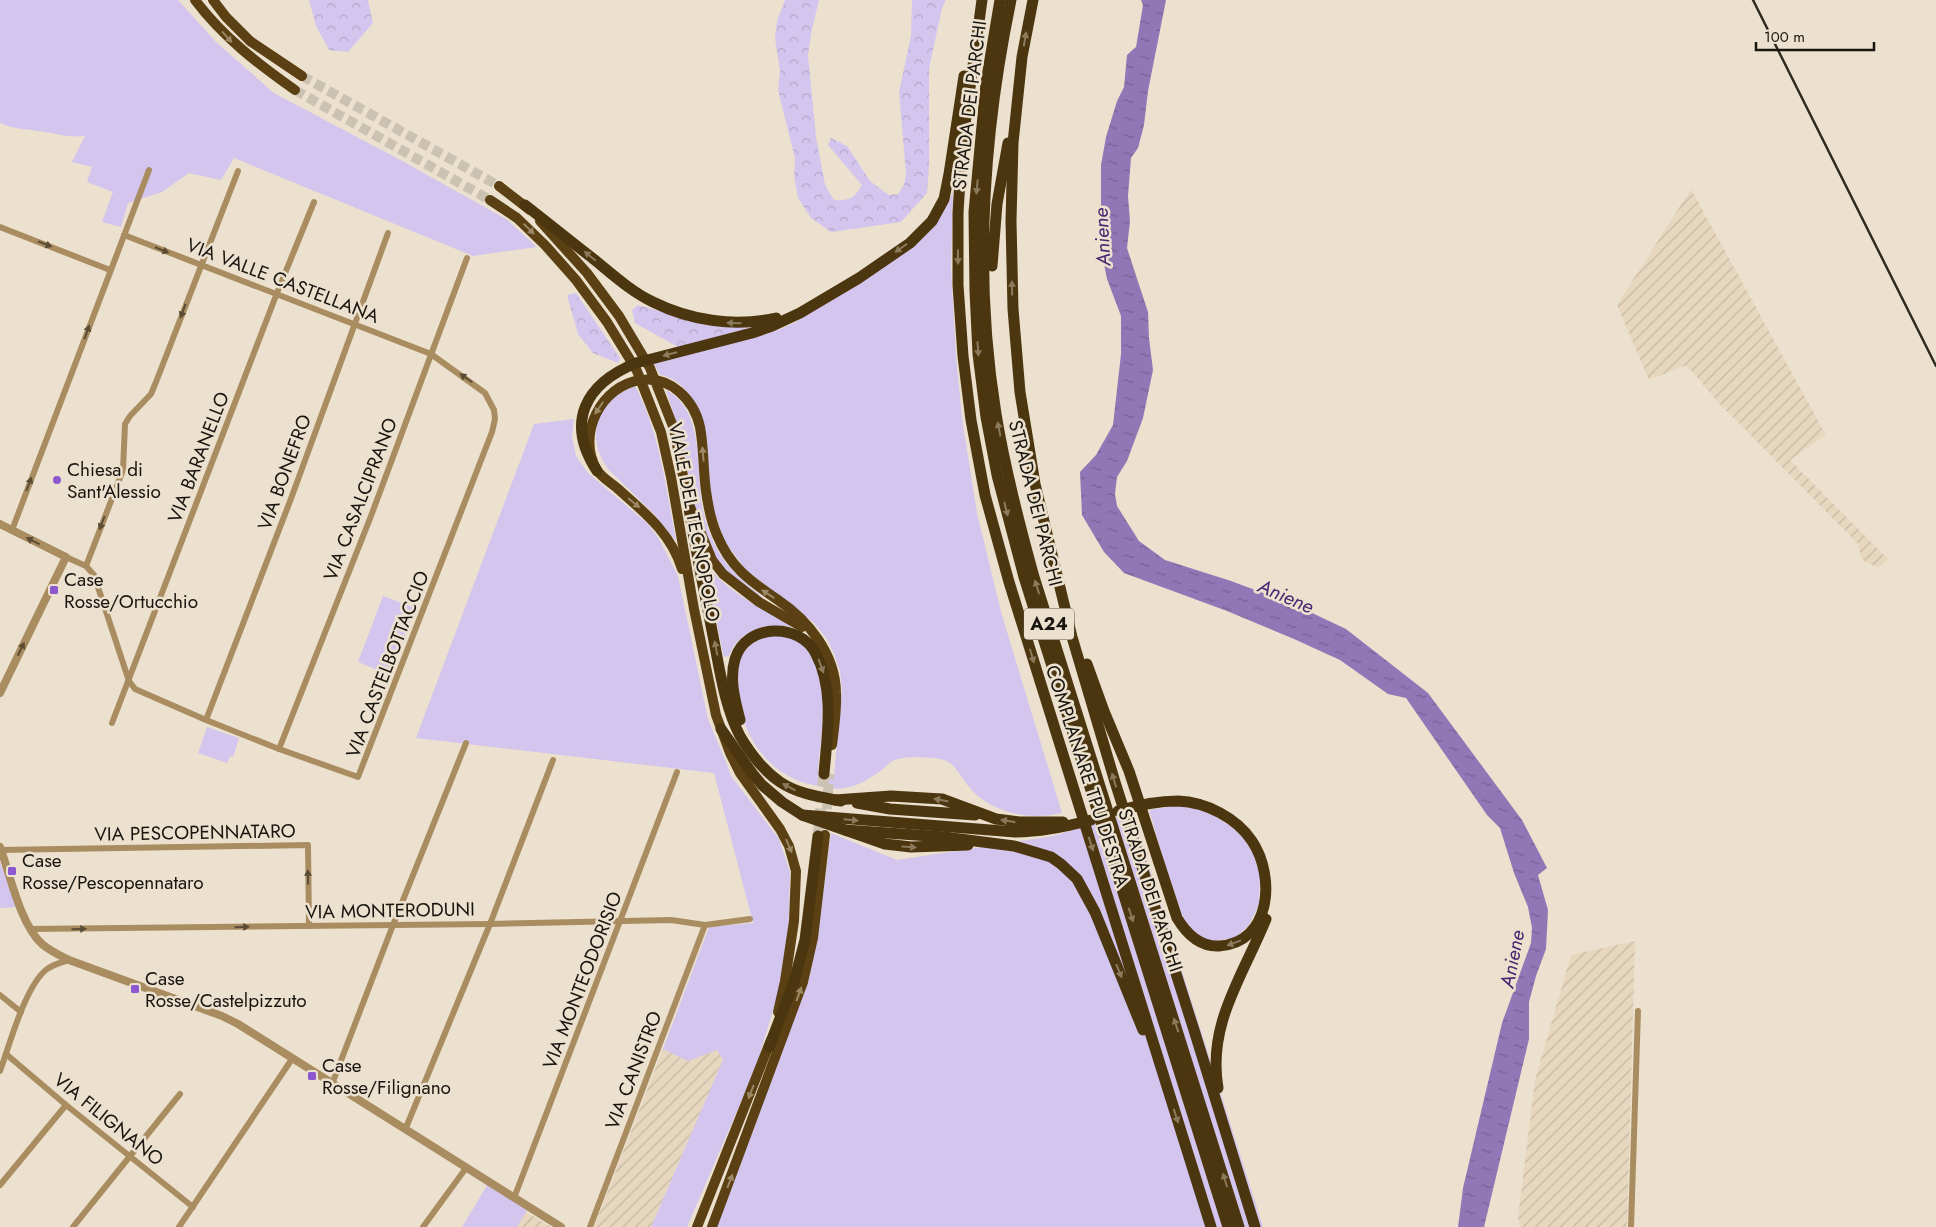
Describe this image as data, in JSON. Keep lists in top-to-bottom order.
{
  "streets": {
    "highway": [
      "STRADA DEI PARCHI",
      "VIALE DEL TECNOPOLO",
      "A24",
      "COMPLANARE TPU DESTRA"
    ],
    "street": [
      "VIA VALLE CASTELLANA",
      "VIA BARANELLO",
      "VIA BONEFRO",
      "VIA CASALCIPRANO",
      "VIA CASTELBOTTACCIO",
      "VIA PESCOPENNATARO",
      "VIA MONTERODUNI",
      "VIA MONTEODORISIO",
      "VIA CANISTRO",
      "VIA FILIGNANO"
    ]
  },
  "crossings": [
    ["VIA VALLE CASTELLANA", "VIA BARANELLO"],
    ["VIA VALLE CASTELLANA", "VIA BONEFRO"],
    ["VIA VALLE CASTELLANA", "VIA CASALCIPRANO"],
    ["VIA VALLE CASTELLANA", "VIA CASTELBOTTACCIO"],
    ["VIA BARANELLO", "VIA CASTELBOTTACCIO"],
    ["VIA BONEFRO", "VIA CASTELBOTTACCIO"],
    ["VIA CASALCIPRANO", "VIA CASTELBOTTACCIO"],
    ["VIA PESCOPENNATARO", "VIA MONTERODUNI"],
    ["VIA MONTERODUNI", "VIA MONTEODORISIO"],
    ["VIA MONTERODUNI", "VIA CANISTRO"]
  ],
  "one_way": ["VIA PESCOPENNATARO", "VIA MONTERODUNI"],
  "water": ["Aniene"],
  "places": {
    "other": ["Chiesa di Sant'Alessio"],
    "transit": [
      "Case Rosse/Ortucchio",
      "Case Rosse/Pescopennataro",
      "Case Rosse/Castelpizzuto",
      "Case Rosse/Filignano"
    ]
  },
  "scale_bar": "100 m"
}
